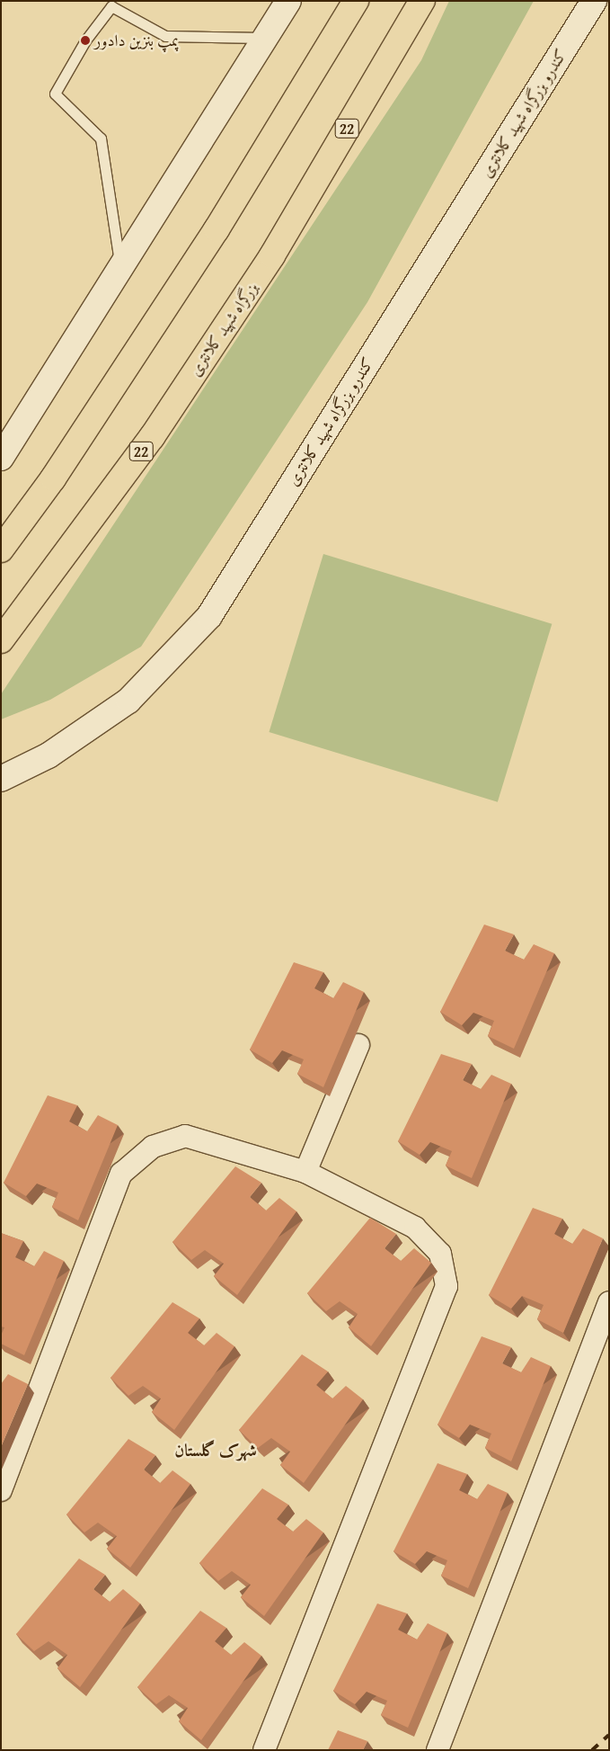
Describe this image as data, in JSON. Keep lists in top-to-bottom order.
{
  "streets": {
    "highway": ["22", "بزرگراه شهید کلانتری"],
    "main road": ["کندرو بزرگراه شهید کلانتری"]
  },
  "districts": ["شهرک گلستان"],
  "places": ["پمپ بنزین دادور"]
}
